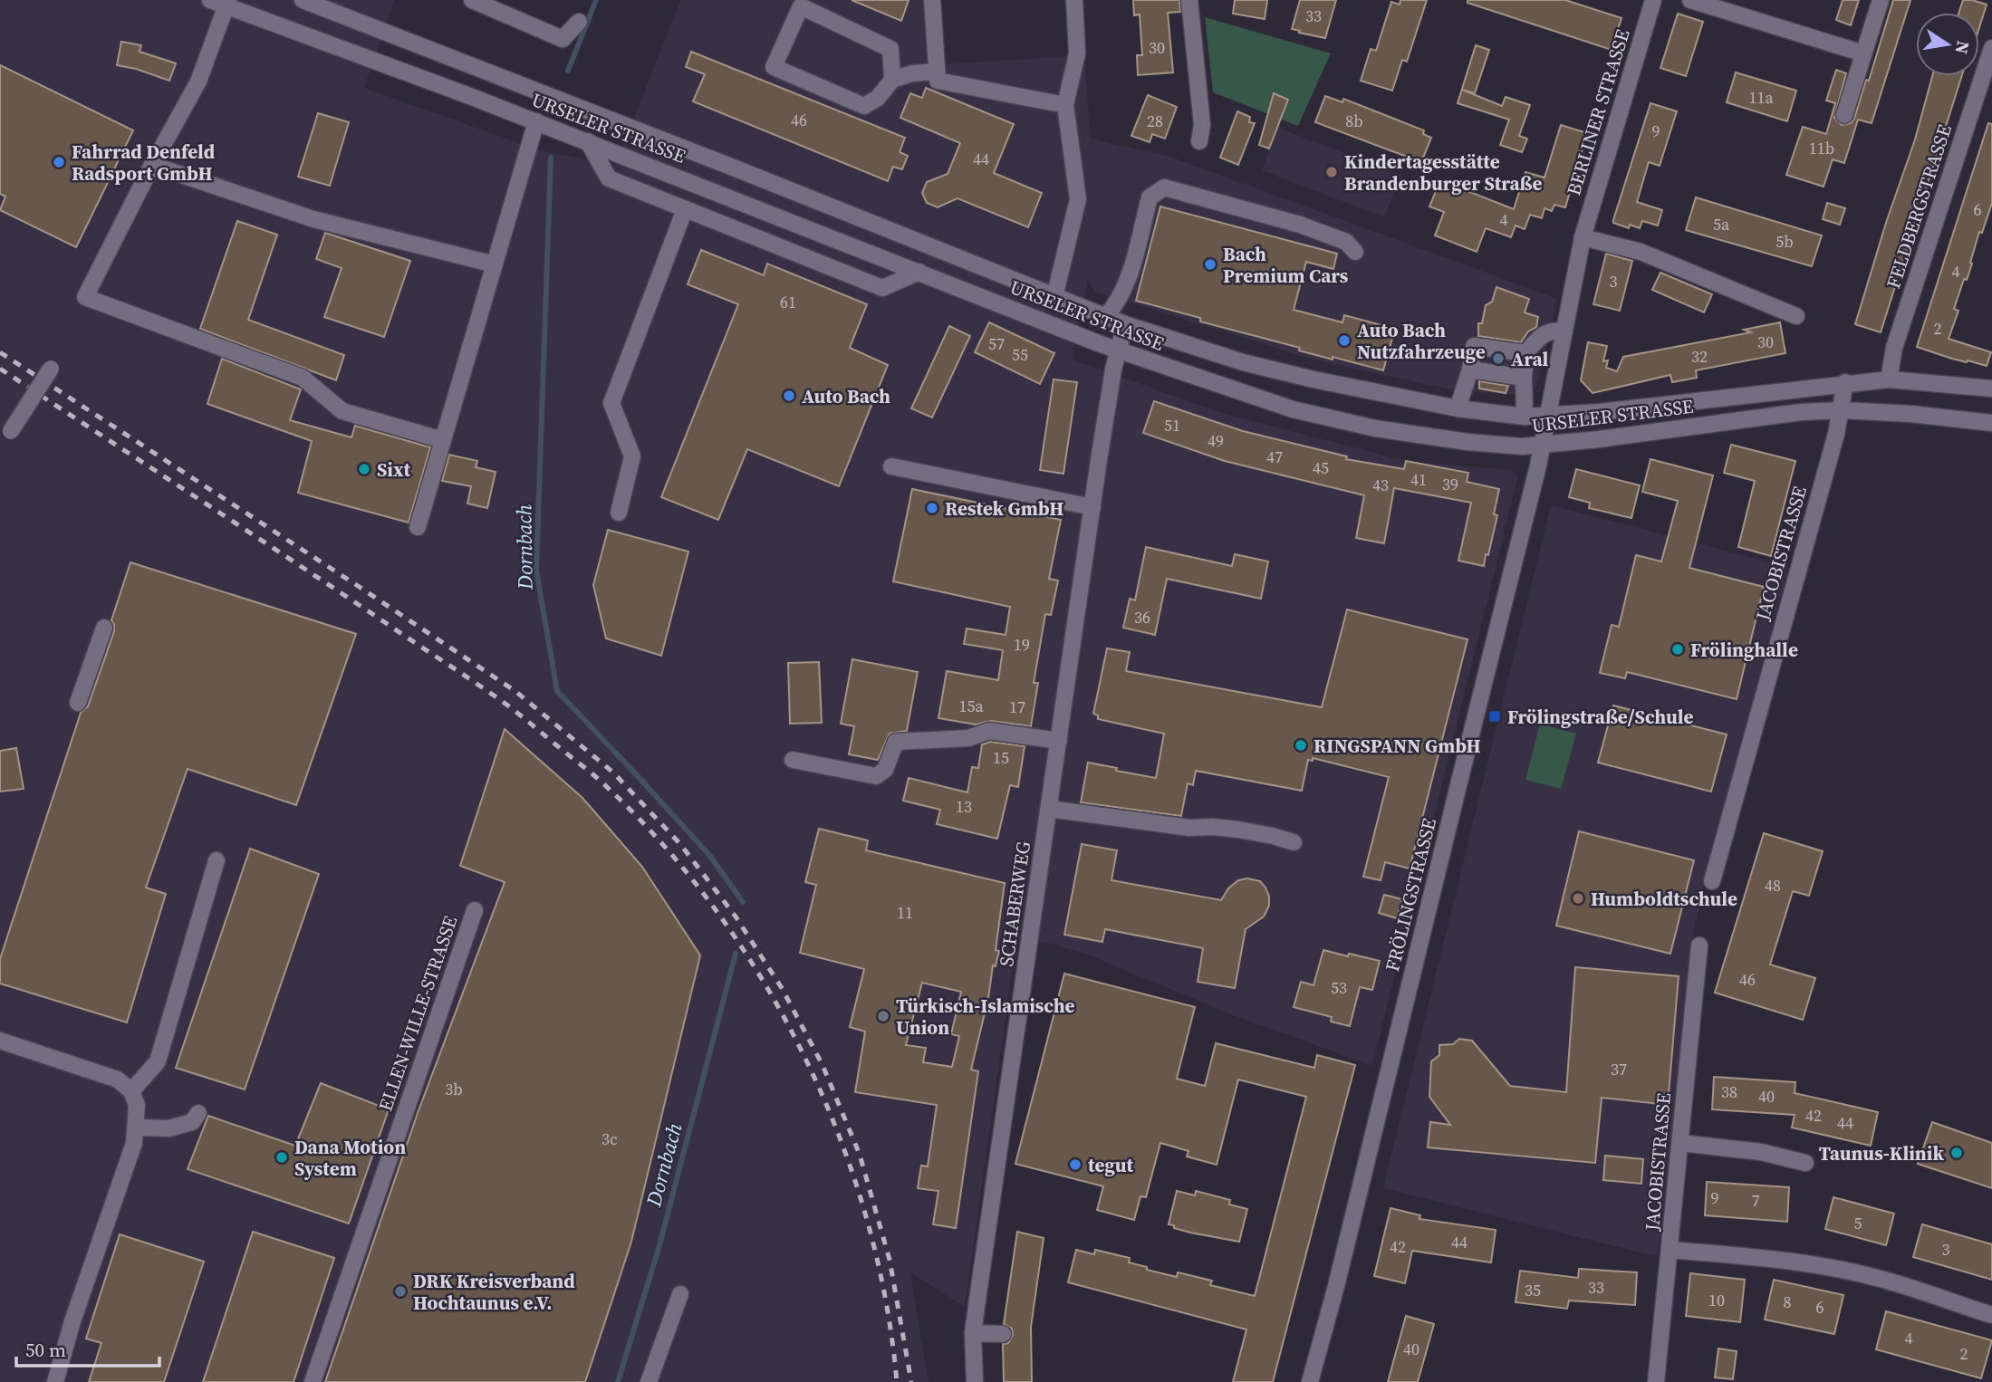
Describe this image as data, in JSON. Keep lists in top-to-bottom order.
{
  "streets": {
    "street": [
      "BERLINER STRASSE",
      "URSELER STRASSE",
      "FELDBERGSTRASSE",
      "JACOBISTRASSE",
      "FRÖLINGSTRASSE",
      "SCHABERWEG",
      "ELLEN-WILLE-STRASSE"
    ]
  },
  "crossings": [
    ["BERLINER STRASSE", "URSELER STRASSE"],
    ["BERLINER STRASSE", "FRÖLINGSTRASSE"],
    ["URSELER STRASSE", "FELDBERGSTRASSE"],
    ["URSELER STRASSE", "JACOBISTRASSE"],
    ["URSELER STRASSE", "FRÖLINGSTRASSE"],
    ["URSELER STRASSE", "SCHABERWEG"]
  ],
  "water": ["Dornbach"],
  "places": {
    "other": [
      "Fahrrad Denfeld Radsport GmbH",
      "Kindertagesstätte Brandenburger Straße",
      "Bach Premium Cars",
      "Auto Bach Nutzfahrzeuge",
      "Aral",
      "Auto Bach",
      "Sixt",
      "Restek GmbH",
      "Frölinghalle",
      "RINGSPANN GmbH",
      "Humboldtschule",
      "Türkisch-Islamische Union",
      "Taunus-Klinik",
      "Dana Motion System",
      "tegut",
      "DRK Kreisverband Hochtaunus e.V."
    ],
    "transit": ["Frölingstraße/Schule"]
  },
  "house_numbers": [
    "33",
    "30",
    "11a",
    "46",
    "28",
    "8b",
    "9",
    "11b",
    "44",
    "6",
    "4",
    "5a",
    "5b",
    "4",
    "3",
    "61",
    "2",
    "30",
    "57",
    "55",
    "32",
    "51",
    "49",
    "47",
    "45",
    "41",
    "39",
    "43",
    "36",
    "19",
    "15a",
    "17",
    "15",
    "13",
    "48",
    "11",
    "46",
    "53",
    "37",
    "3b",
    "38",
    "40",
    "42",
    "44",
    "3c",
    "9",
    "7",
    "5",
    "44",
    "42",
    "3",
    "33",
    "35",
    "10",
    "8",
    "6",
    "4",
    "40",
    "2"
  ],
  "scale_bar": "50 m",
  "north": "right"
}
